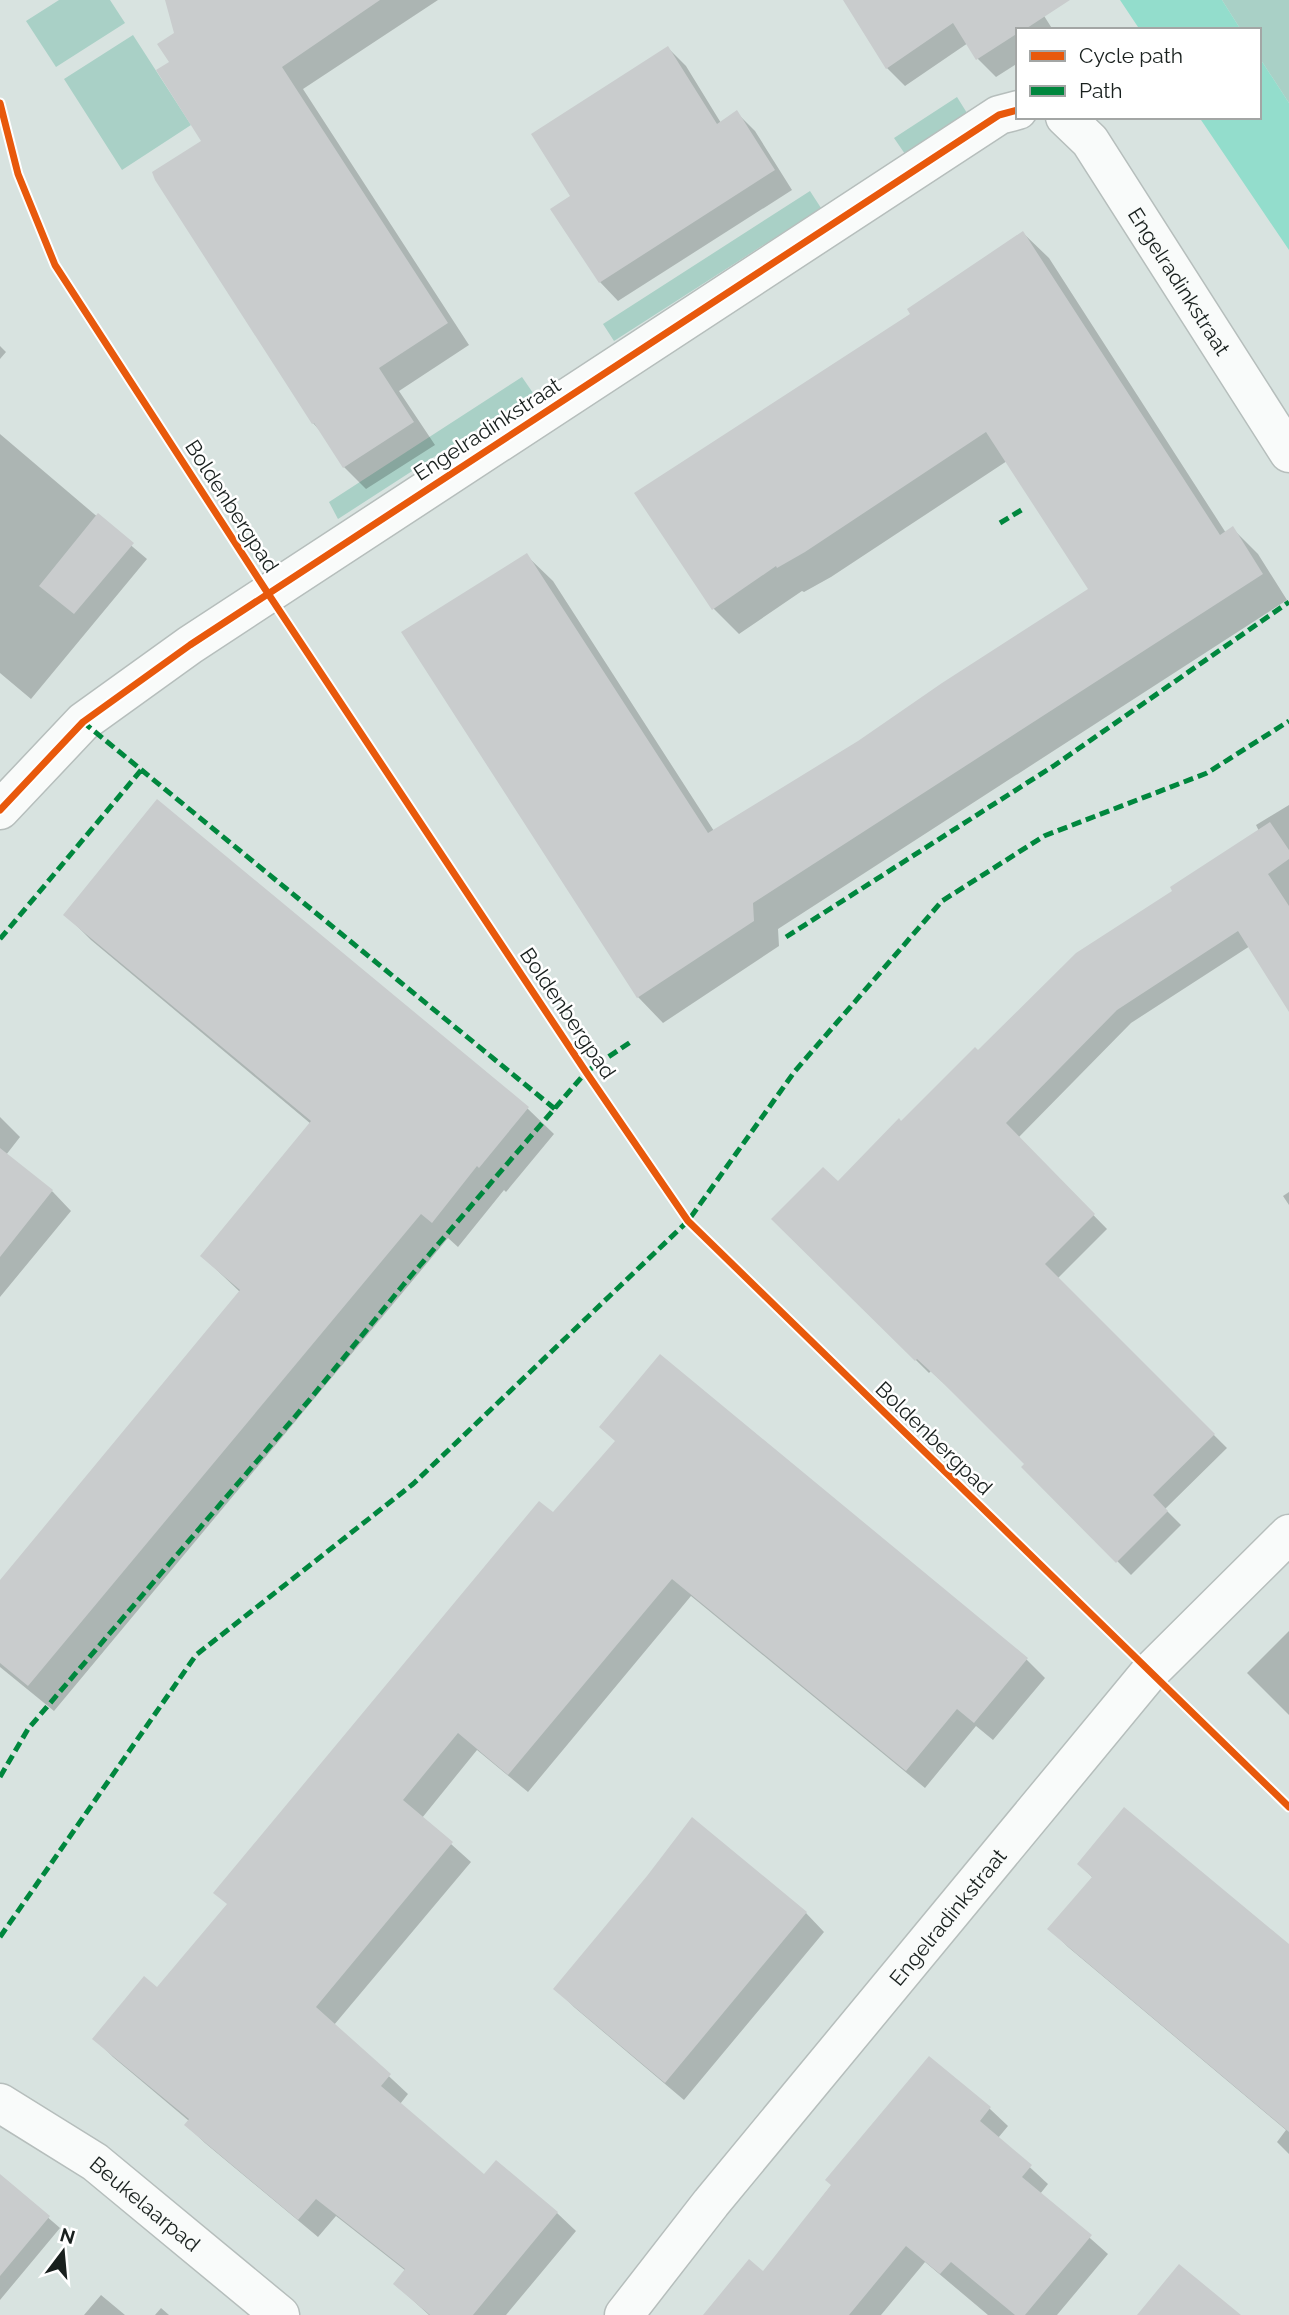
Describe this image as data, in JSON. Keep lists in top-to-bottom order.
{
  "streets": {
    "street": ["Engelradinkstraat", "Beukelaarpad"],
    "cycle path": ["Boldenbergpad"]
  },
  "legend": ["Cycle path", "Path"],
  "north": "top"
}
